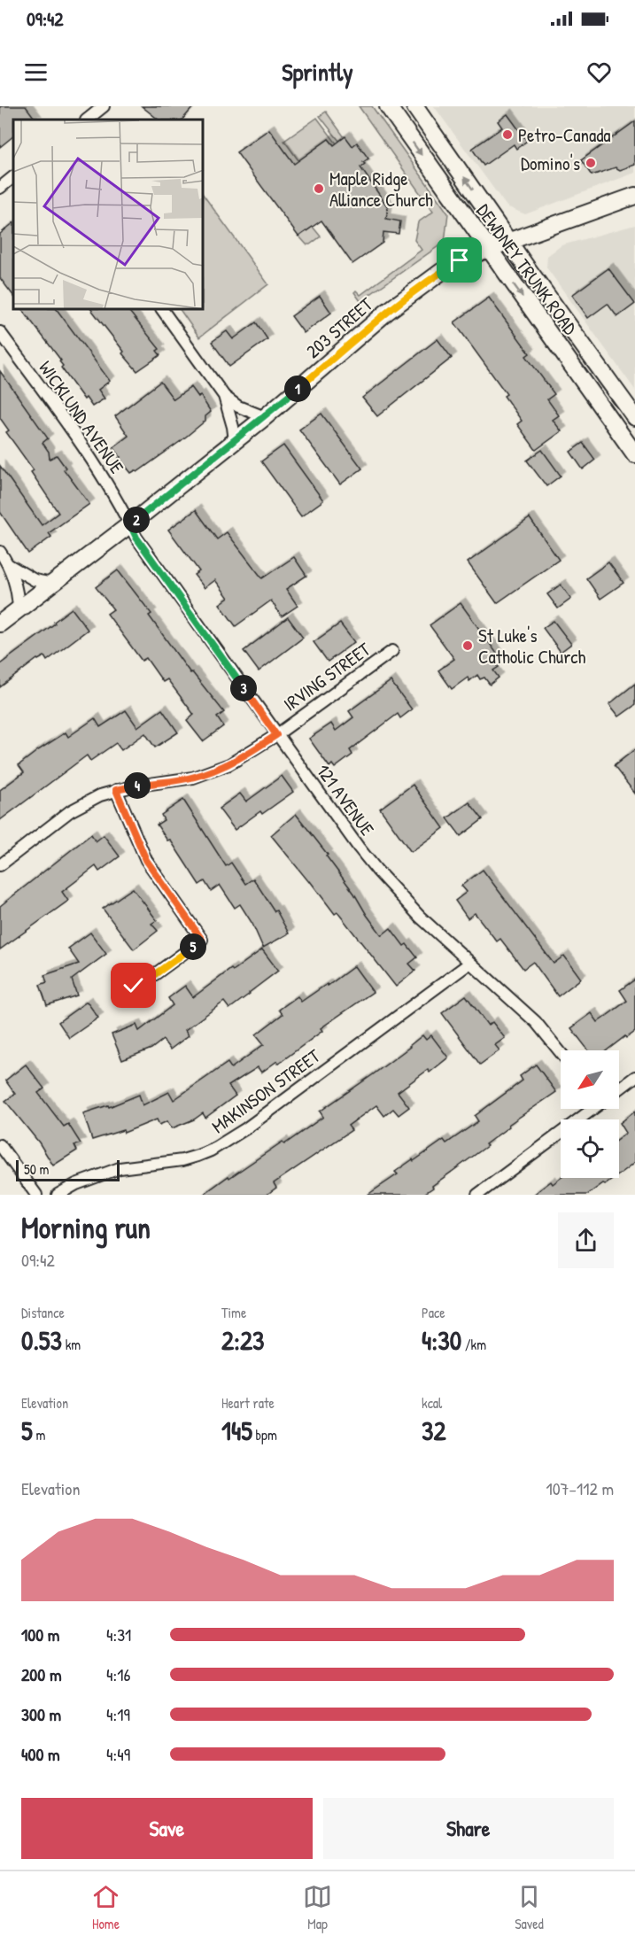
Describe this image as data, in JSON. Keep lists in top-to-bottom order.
{
  "streets": {
    "main road": ["DEWDNEY TRUNK ROAD", "203 STREET"],
    "street": [
      "WICKLUND AVENUE",
      "IRVING STREET",
      "121 AVENUE",
      "MAKINSON STREET"
    ]
  },
  "crossings": [
    ["DEWDNEY TRUNK ROAD", "203 STREET"],
    ["203 STREET", "WICKLUND AVENUE"],
    ["203 STREET", "121 AVENUE"],
    ["WICKLUND AVENUE", "121 AVENUE"],
    ["IRVING STREET", "121 AVENUE"],
    ["121 AVENUE", "MAKINSON STREET"]
  ],
  "places": [
    "Petro-Canada",
    "Domino's",
    "Maple Ridge Alliance Church",
    "St Luke's Catholic Church"
  ],
  "scale_bar": "50 m",
  "north": "bottom left",
  "page": {
    "status": "09:42",
    "header": "Sprintly",
    "pins": [
      "1",
      "2",
      "3",
      "4",
      "5"
    ],
    "scale": "50 m",
    "heading": ["Morning run", "09:42"],
    "stats": [
      ["Distance", "0.53 km"],
      ["Time", "2:23"],
      ["Pace", "4:30 /km"],
      ["Elevation", "5 m"],
      ["Heart rate", "145 bpm"],
      ["kcal", "32"]
    ],
    "chart": ["Elevation", "107–112 m"],
    "list": [
      {
        "name": "100 m",
        "note": "4:31"
      },
      {
        "name": "200 m",
        "note": "4:16"
      },
      {
        "name": "300 m",
        "note": "4:19"
      },
      {
        "name": "400 m",
        "note": "4:49"
      }
    ],
    "buttons": ["Save", "Share"],
    "tabs": ["Home", "Map", "Saved"]
  }
}
